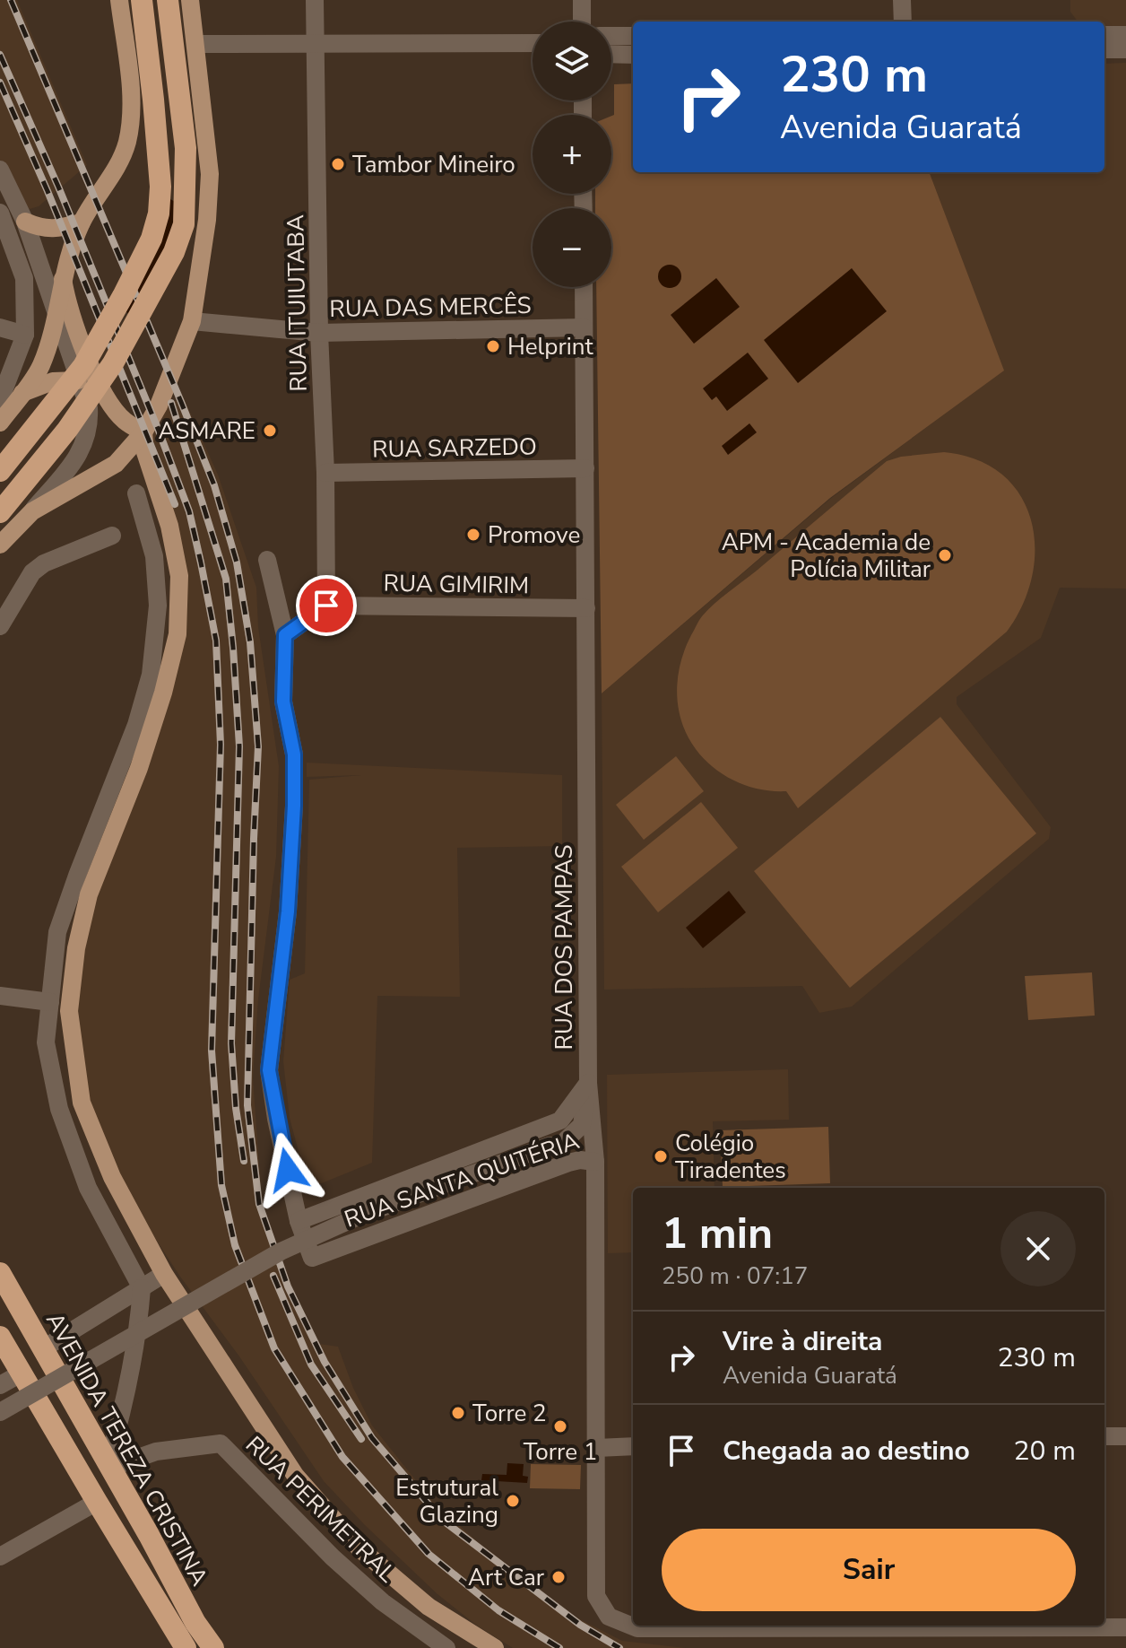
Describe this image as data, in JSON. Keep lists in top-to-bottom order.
{
  "streets": {
    "highway": ["AVENIDA TEREZA CRISTINA"],
    "street": [
      "RUA ITUIUTABA",
      "RUA DAS MERCÊS",
      "RUA SARZEDO",
      "RUA GIMIRIM",
      "RUA DOS PAMPAS",
      "RUA SANTA QUITÉRIA",
      "RUA PERIMETRAL"
    ]
  },
  "crossings": [
    ["RUA ITUIUTABA", "RUA DAS MERCÊS"],
    ["RUA ITUIUTABA", "RUA SARZEDO"],
    ["RUA ITUIUTABA", "RUA GIMIRIM"],
    ["RUA DAS MERCÊS", "RUA DOS PAMPAS"],
    ["RUA SARZEDO", "RUA DOS PAMPAS"],
    ["RUA GIMIRIM", "RUA DOS PAMPAS"],
    ["RUA DOS PAMPAS", "RUA SANTA QUITÉRIA"],
    ["AVENIDA TEREZA CRISTINA", "RUA PERIMETRAL"]
  ],
  "places": [
    "Tambor Mineiro",
    "Helprint",
    "ASMARE",
    "Promove",
    "APM - Academia de Polícia Militar",
    "Colégio Tiradentes",
    "Torre 2",
    "Torre 1",
    "Estrutural Glazing",
    "Art Car"
  ],
  "page": {
    "map_buttons": ["+", "−"],
    "turn": ["230 m", "Avenida Guaratá"],
    "heading": ["1 min", "250 m · 07:17"],
    "list": [
      {
        "name": "Vire à direita",
        "note": "Avenida Guaratá",
        "value": "230 m"
      },
      {
        "name": "Chegada ao destino",
        "value": "20 m"
      }
    ],
    "buttons": "Sair"
  }
}
